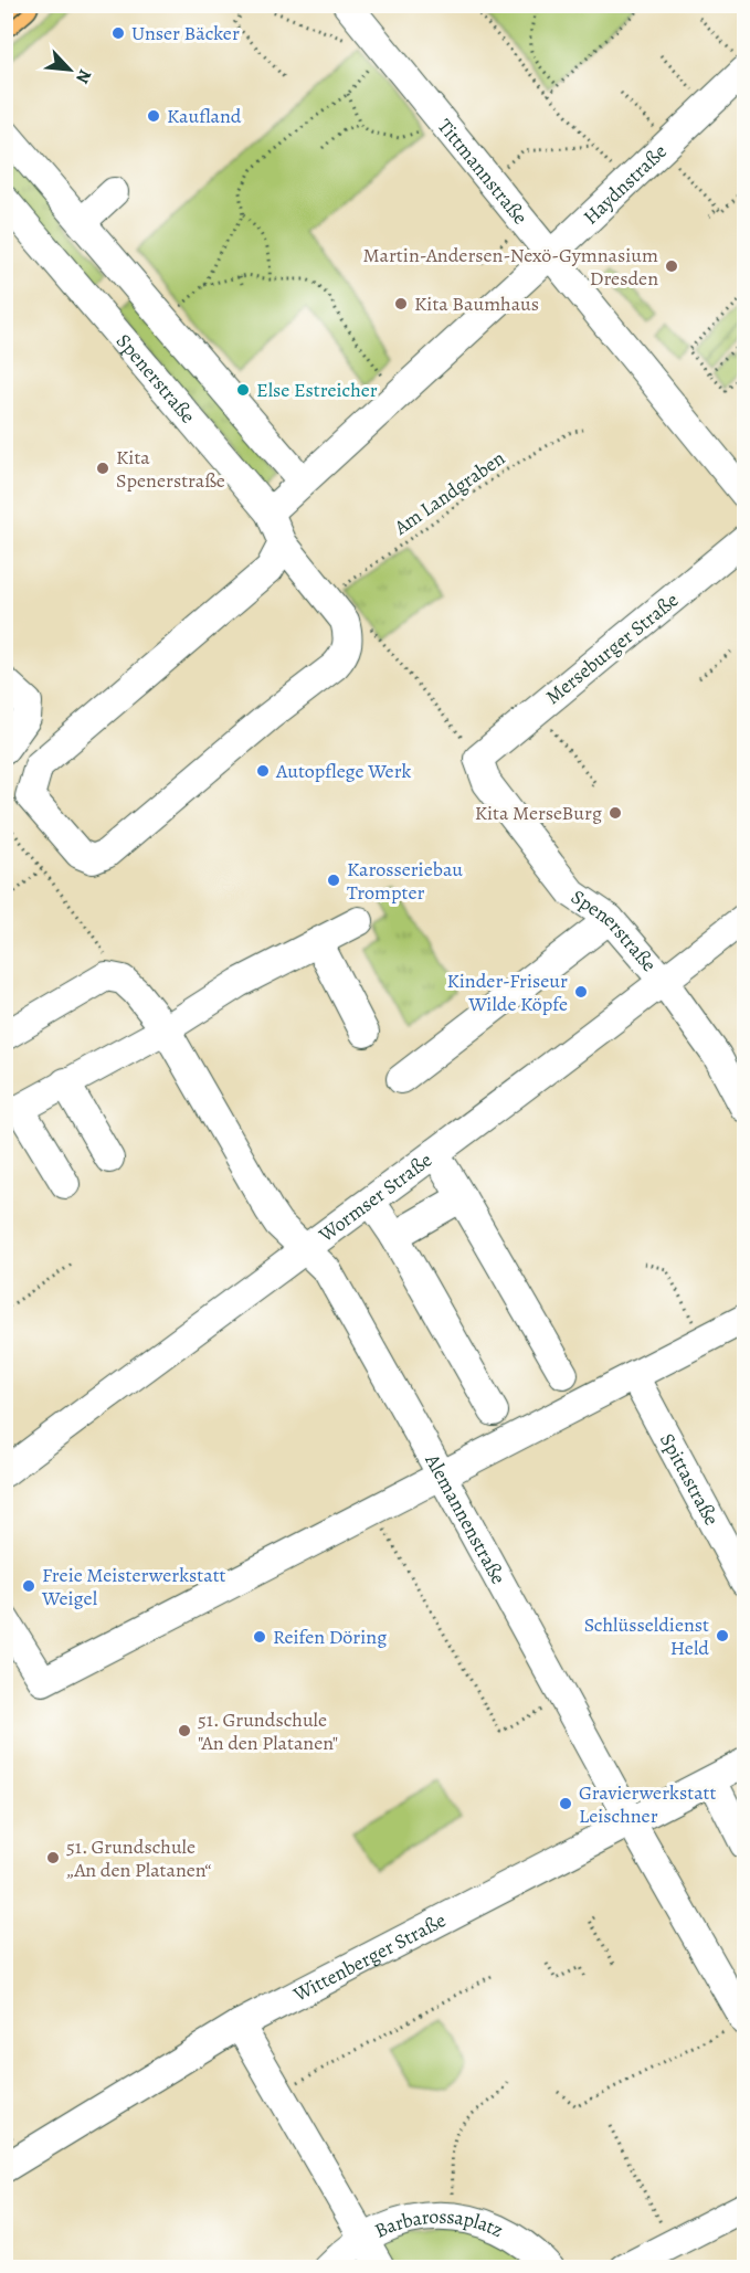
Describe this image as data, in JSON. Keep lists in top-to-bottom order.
{
  "streets": {
    "street": [
      "Tittmannstraße",
      "Haydnstraße",
      "Spenerstraße",
      "Merseburger Straße",
      "Wormser Straße",
      "Spittastraße",
      "Alemannenstraße",
      "Wittenberger Straße",
      "Barbarossaplatz"
    ],
    "path": ["Am Landgraben"]
  },
  "crossings": [
    ["Tittmannstraße", "Haydnstraße"],
    ["Haydnstraße", "Spenerstraße"],
    ["Spenerstraße", "Merseburger Straße"],
    ["Spenerstraße", "Wormser Straße"],
    ["Wormser Straße", "Alemannenstraße"],
    ["Alemannenstraße", "Wittenberger Straße"]
  ],
  "places": [
    "Unser Bäcker",
    "Kaufland",
    "Martin-Andersen-Nexö-Gymnasium Dresden",
    "Kita Baumhaus",
    "Else Estreicher",
    "Kita Spenerstraße",
    "Autopflege Werk",
    "Kita MerseBurg",
    "Karosseriebau Trompter",
    "Kinder-Friseur Wilde Köpfe",
    "Freie Meisterwerkstatt Weigel",
    "Schlüsseldienst Held",
    "Reifen Döring",
    "51. Grundschule \"An den Platanen\"",
    "Gravierwerkstatt Leischner",
    "51. Grundschule „An den Platanen“"
  ],
  "north": "bottom right"
}
